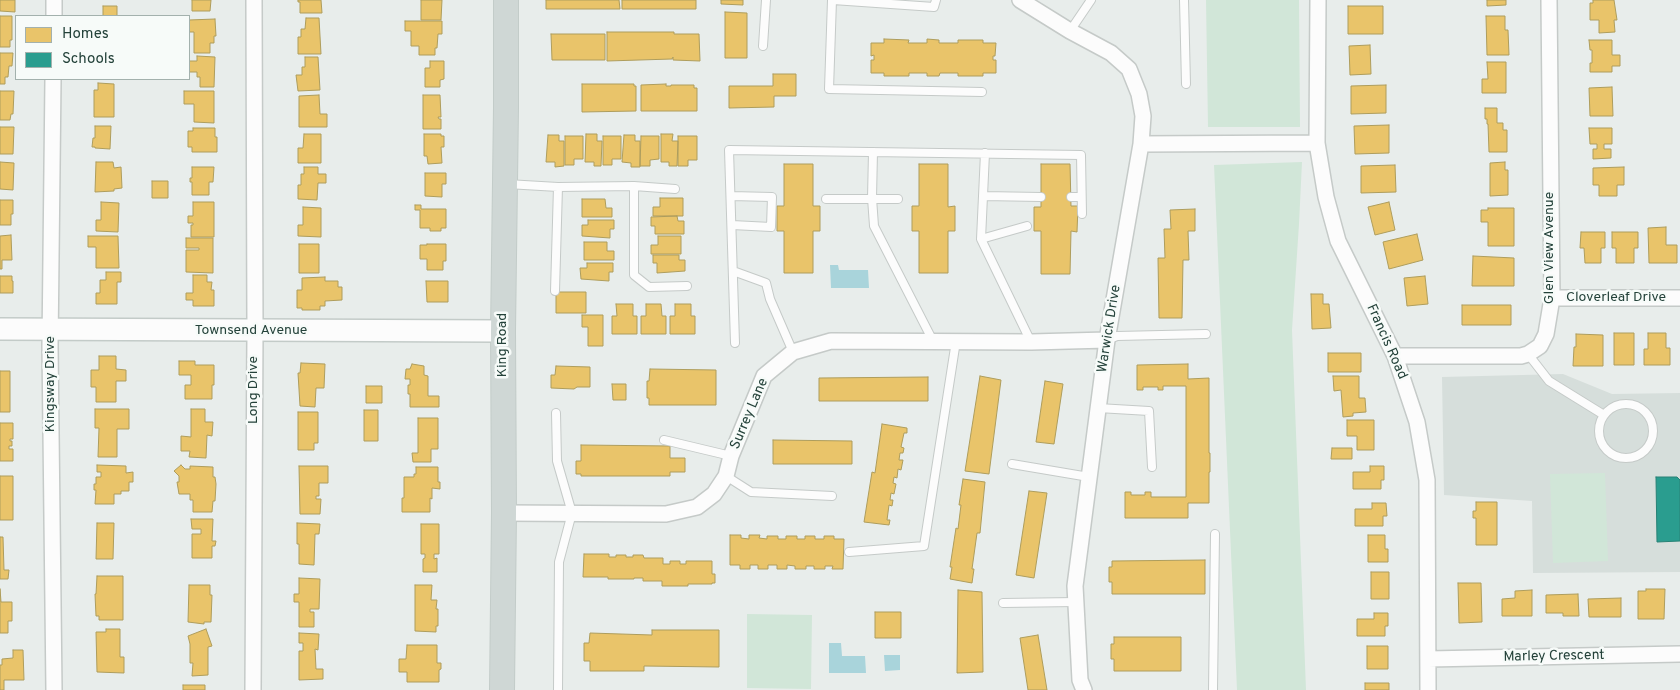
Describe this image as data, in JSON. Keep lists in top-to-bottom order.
{
  "streets": {
    "main road": ["King Road"],
    "street": [
      "Glen View Avenue",
      "Cloverleaf Drive",
      "Warwick Drive",
      "Townsend Avenue",
      "Francis Road",
      "Kingsway Drive",
      "Long Drive",
      "Surrey Lane",
      "Marley Crescent"
    ]
  },
  "crossings": [
    ["Glen View Avenue", "Cloverleaf Drive"],
    ["Warwick Drive", "Surrey Lane"],
    ["Townsend Avenue", "King Road"],
    ["Townsend Avenue", "Kingsway Drive"],
    ["Townsend Avenue", "Long Drive"],
    ["Francis Road", "Marley Crescent"],
    ["King Road", "Surrey Lane"]
  ],
  "legend": ["Homes", "Schools"]
}
